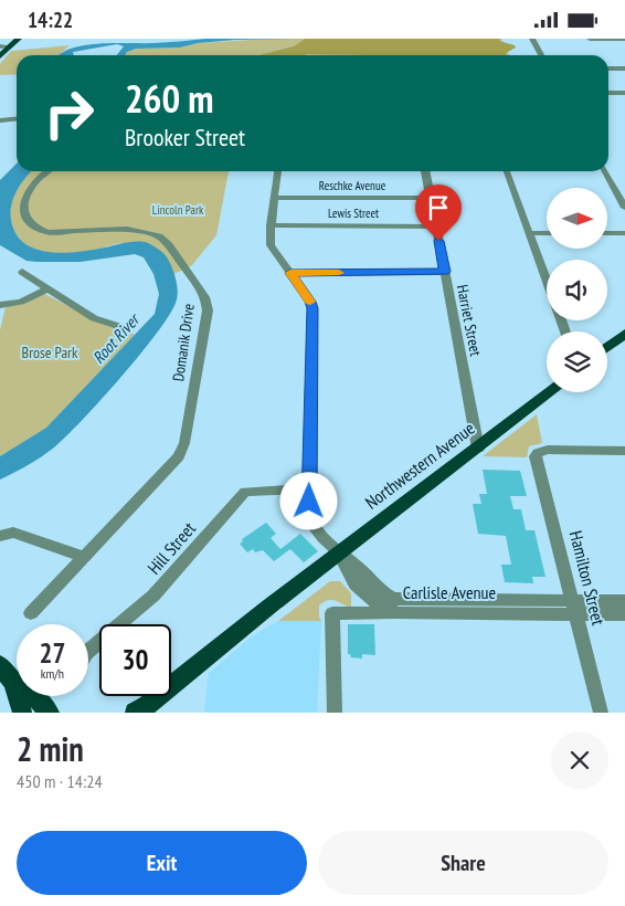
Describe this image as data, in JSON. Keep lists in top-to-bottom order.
{
  "streets": {
    "main road": ["Northwestern Avenue"],
    "street": [
      "Reschke Avenue",
      "Lewis Street",
      "Harriet Street",
      "Domanik Drive",
      "Hill Street",
      "Hamilton Street",
      "Carlisle Avenue"
    ]
  },
  "crossings": [
    ["Reschke Avenue", "Harriet Street"],
    ["Lewis Street", "Harriet Street"],
    ["Harriet Street", "Northwestern Avenue"],
    ["Northwestern Avenue", "Carlisle Avenue"],
    ["Hamilton Street", "Carlisle Avenue"]
  ],
  "water": ["Root River"],
  "parks": ["Lincoln Park", "Brose Park"],
  "north": "right",
  "page": {
    "status": "14:22",
    "turn": ["260 m", "Brooker Street"],
    "speed": "27 km/h",
    "limit": "30",
    "heading": ["2 min", "450 m · 14:24"],
    "buttons": ["Exit", "Share"]
  }
}
